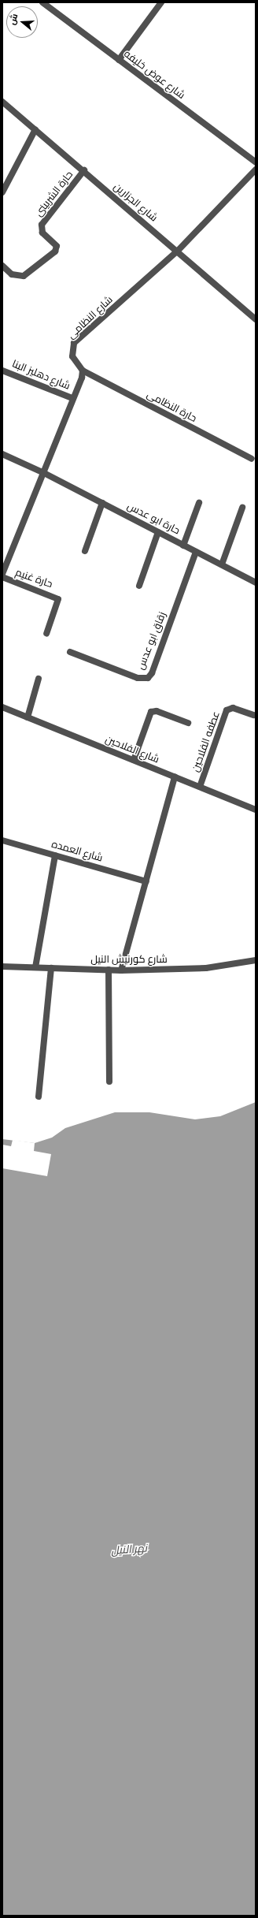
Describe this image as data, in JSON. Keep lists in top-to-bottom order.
{
  "streets": {
    "street": [
      "شارع عوض خليفه",
      "حارة الشربينى",
      "شارع الجزارين",
      "شارع النظامى",
      "شارع دهليز البنا",
      "حارة النظامى",
      "حارة ابو عدس",
      "حارة غنيم",
      "زقاق ابو عدس",
      "عطفه الفلاحين",
      "شارع الفلاحين",
      "شارع العمده",
      "شارع كورنيش النيل"
    ]
  },
  "crossings": [
    ["حارة الشربينى", "شارع الجزارين"],
    ["شارع الجزارين", "شارع النظامى"],
    ["شارع النظامى", "حارة النظامى"],
    ["حارة ابو عدس", "زقاق ابو عدس"],
    ["عطفه الفلاحين", "شارع الفلاحين"]
  ],
  "water": ["نهر النيل"],
  "north": "left"
}
